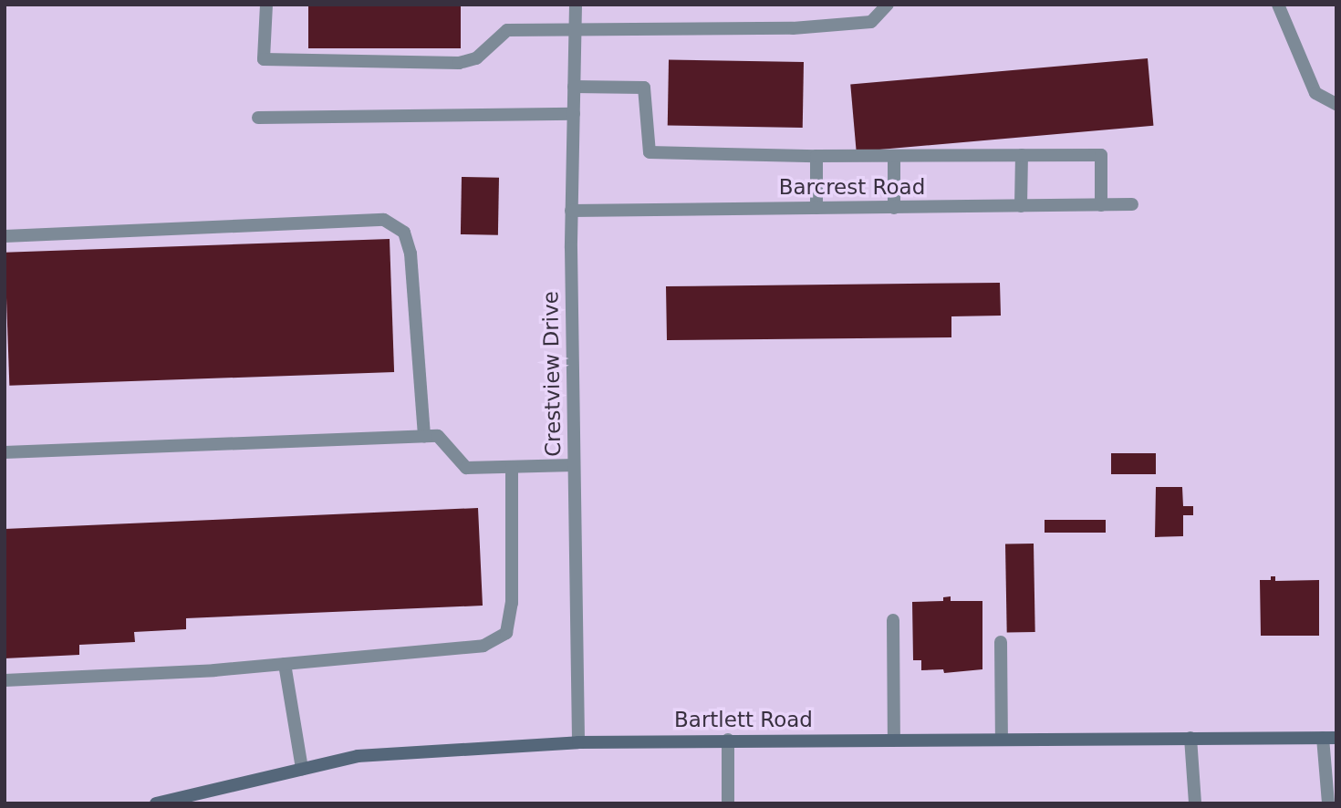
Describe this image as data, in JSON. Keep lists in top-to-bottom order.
{
  "streets": {
    "main road": ["Bartlett Road"],
    "street": ["Barcrest Road", "Crestview Drive"]
  },
  "crossings": [
    ["Barcrest Road", "Crestview Drive"],
    ["Crestview Drive", "Bartlett Road"]
  ]
}
